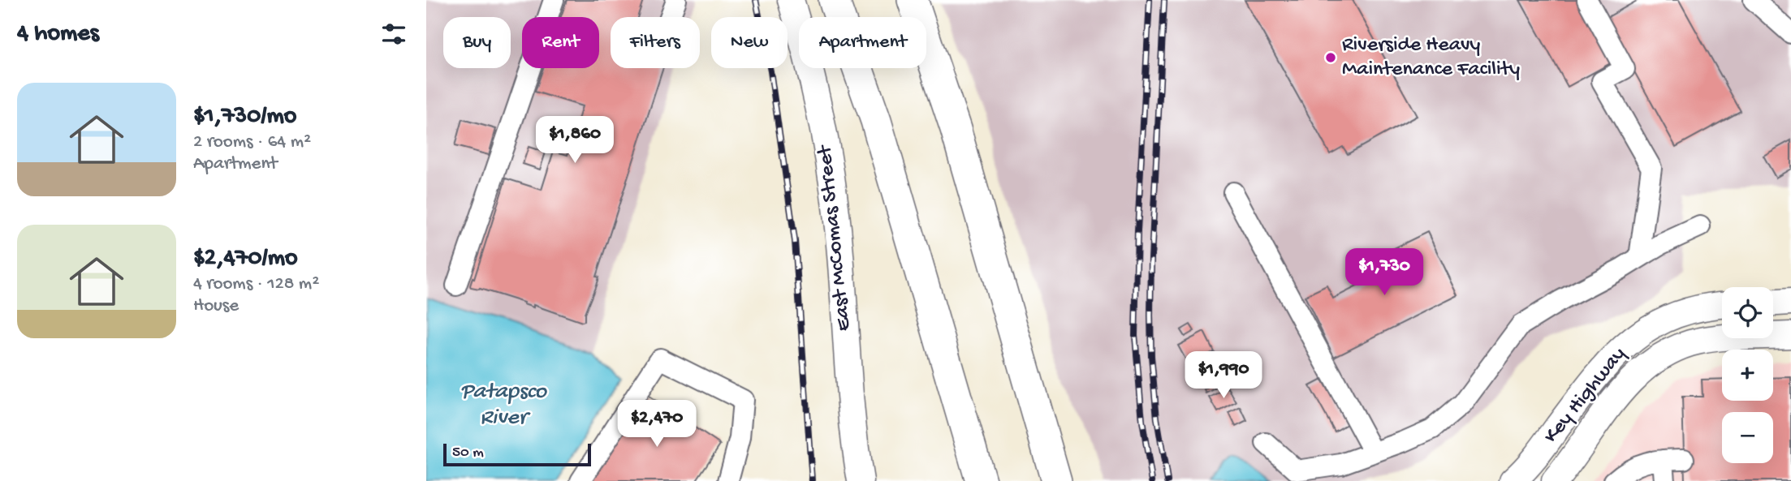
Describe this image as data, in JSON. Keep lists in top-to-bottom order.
{
  "streets": {
    "main road": ["East McComas Street", "Key Highway"]
  },
  "water": ["Patapsco River"],
  "places": ["Riverside Heavy Maintenance Facility"],
  "scale_bar": "50 m",
  "page": {
    "heading": "4 homes",
    "chip": [
      "Buy",
      "Rent",
      "Filters",
      "New",
      "Apartment"
    ],
    "list": [
      {
        "name": "$1,730/mo",
        "note": "2 rooms · 64 m² · Apartment"
      },
      {
        "name": "$2,470/mo",
        "note": "4 rooms · 128 m² · House"
      }
    ],
    "price": [
      "$1,860",
      "$1,730",
      "$1,990",
      "$2,470"
    ],
    "map_buttons": ["+", "−"],
    "scale": "50 m"
  }
}
